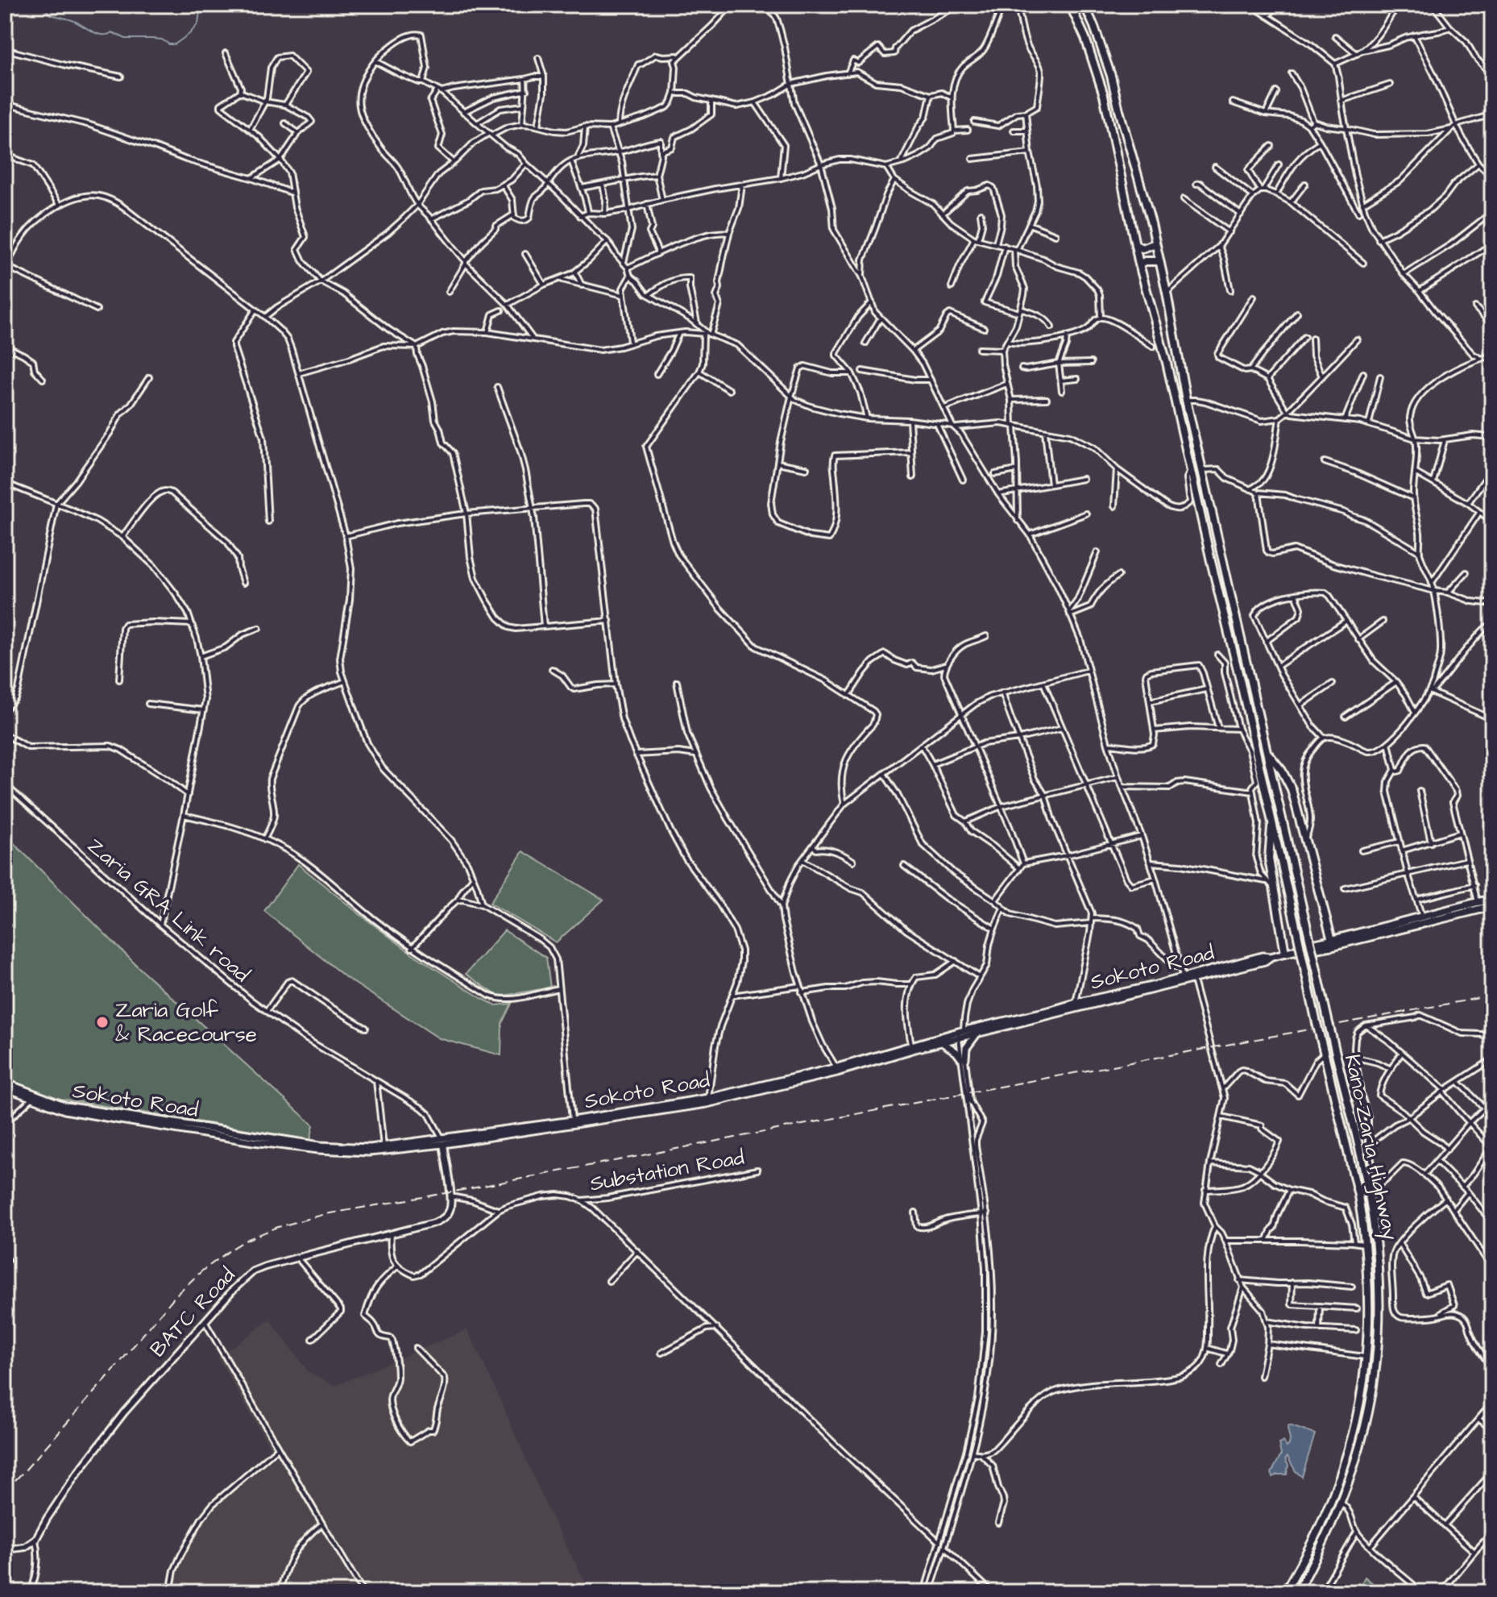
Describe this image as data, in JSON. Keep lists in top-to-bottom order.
{
  "streets": {
    "highway": ["Kano-Zaria Highway"],
    "main road": ["Sokoto Road"],
    "street": ["Zaria GRA Link road", "Substation Road", "BATC Road"]
  },
  "crossings": [
    ["Zaria GRA Link road", "Sokoto Road"]
  ],
  "places": ["Zaria Golf & Racecourse"]
}
